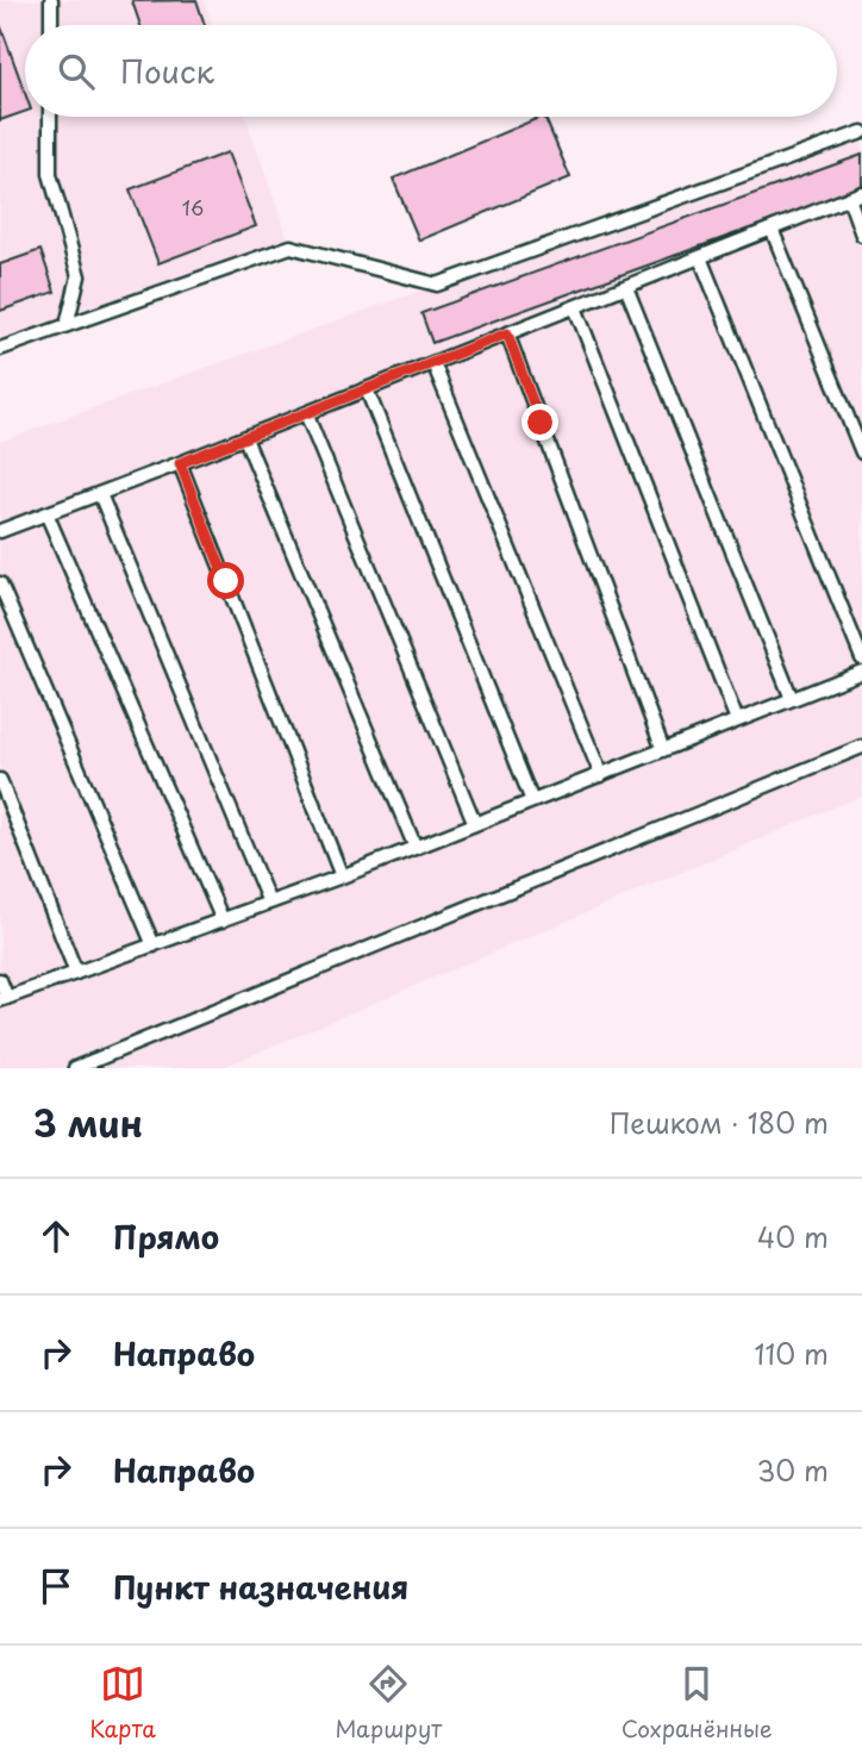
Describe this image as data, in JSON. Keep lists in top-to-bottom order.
{
  "house_numbers": ["16"],
  "page": {
    "search": "Поиск",
    "heading": ["3 мин", "Пешком · 180 m"],
    "list": [
      ["Прямо", "40 m"],
      ["Направо", "110 m"],
      ["Направо", "30 m"],
      "Пункт назначения"
    ],
    "nav": ["Карта", "Маршрут", "Сохранённые"]
  }
}
